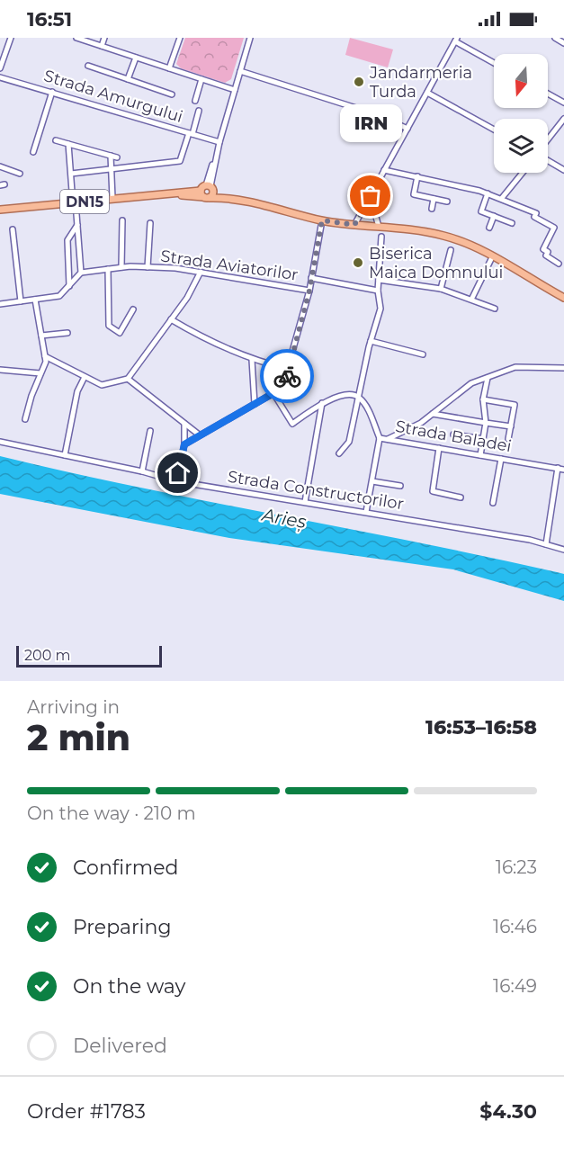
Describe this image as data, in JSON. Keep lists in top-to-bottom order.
{
  "streets": {
    "main road": ["DN15"],
    "street": [
      "Strada Amurgului",
      "Strada Aviatorilor",
      "Strada Baladei",
      "Strada Constructorilor"
    ]
  },
  "crossings": [
    ["Strada Baladei", "Strada Constructorilor"]
  ],
  "water": ["Arieș"],
  "places": ["Jandarmeria Turda", "IRN", "Biserica Maica Domnului"],
  "scale_bar": "200 m",
  "north": "bottom",
  "page": {
    "status": "16:51",
    "bubble": "IRN",
    "scale": "200 m",
    "heading": ["2 min", "Arriving in", "16:53–16:58"],
    "panel": ["Order #1783", "$4.30"],
    "bar": "On the way · 210 m",
    "list": [
      ["Confirmed", "16:23"],
      ["Preparing", "16:46"],
      ["On the way", "16:49"],
      "Delivered"
    ]
  }
}
